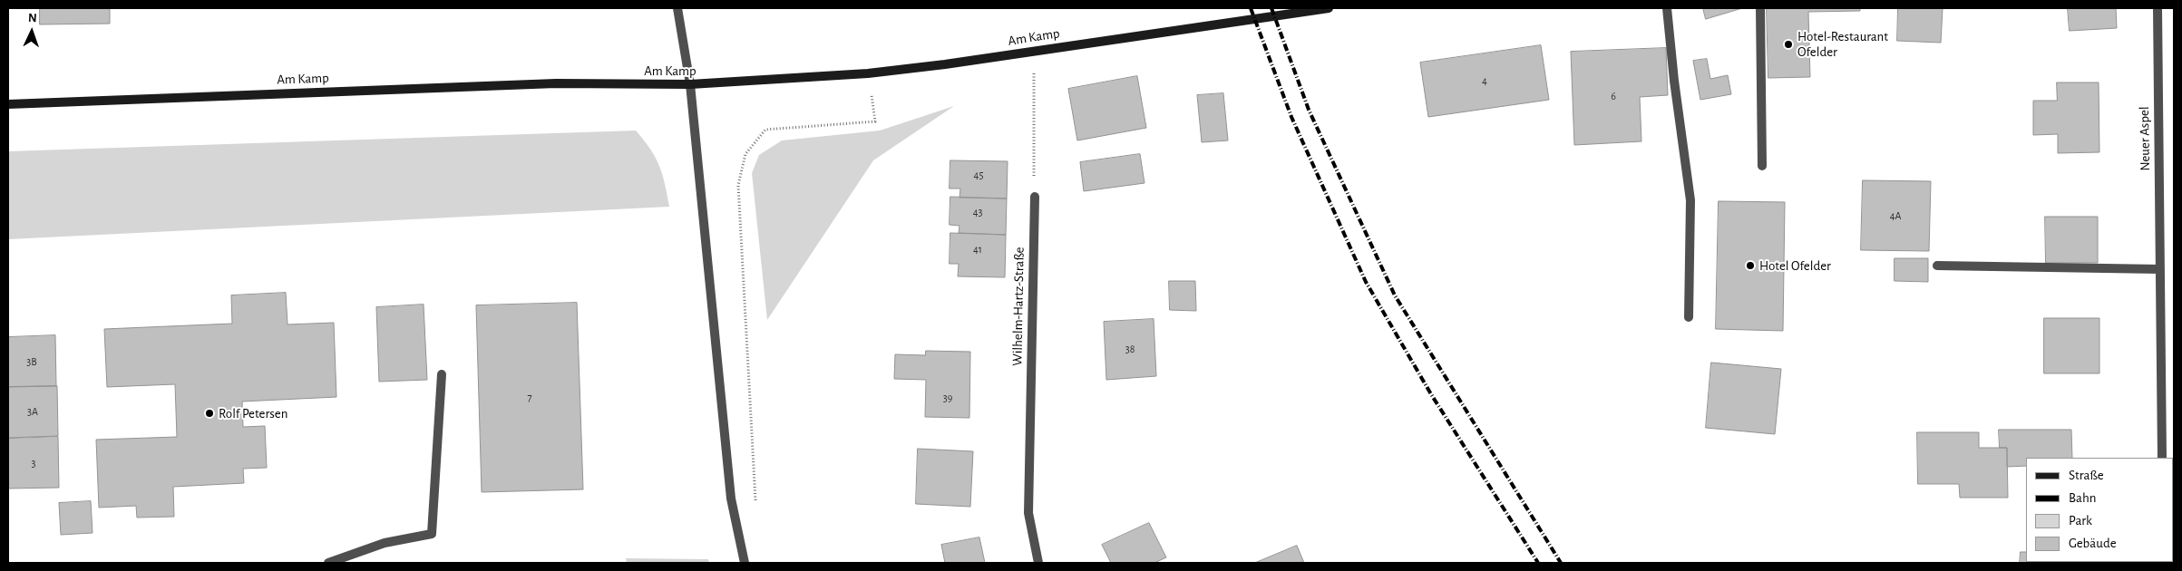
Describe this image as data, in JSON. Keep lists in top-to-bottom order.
{
  "streets": {
    "main road": ["Am Kamp"],
    "street": ["Neuer Aspel", "Wilhelm-Hartz-Straße"]
  },
  "places": ["Hotel-Restaurant Ofelder", "Hotel Ofelder", "Rolf Petersen"],
  "house_numbers": [
    "4",
    "6",
    "45",
    "43",
    "4A",
    "41",
    "38",
    "3B",
    "7",
    "39",
    "3A",
    "3"
  ],
  "legend": [
    "Straße",
    "Bahn",
    "Park",
    "Gebäude"
  ],
  "north": "top"
}
